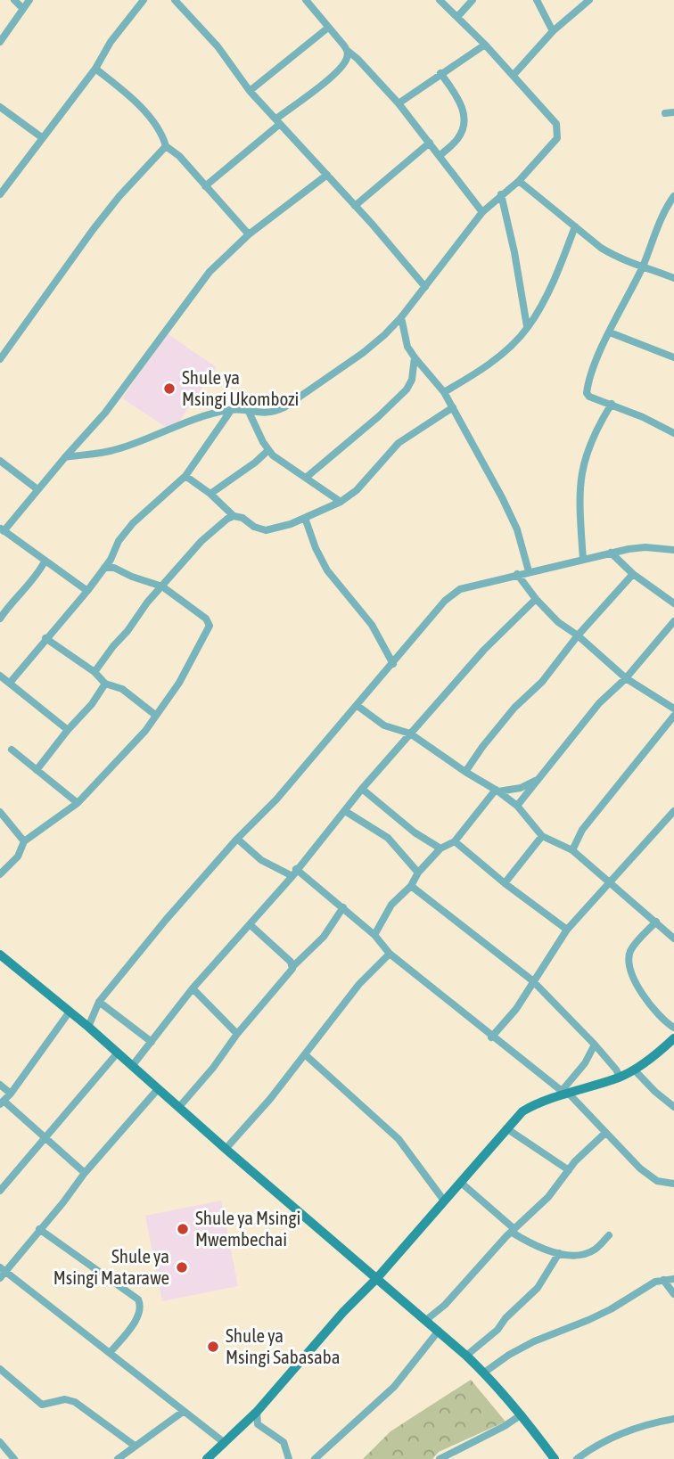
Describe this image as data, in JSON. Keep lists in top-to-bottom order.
{
  "places": [
    "Shule ya Msingi Ukombozi",
    "Shule ya Msingi Mwembechai",
    "Shule ya Msingi Matarawe",
    "Shule ya Msingi Sabasaba"
  ]
}
